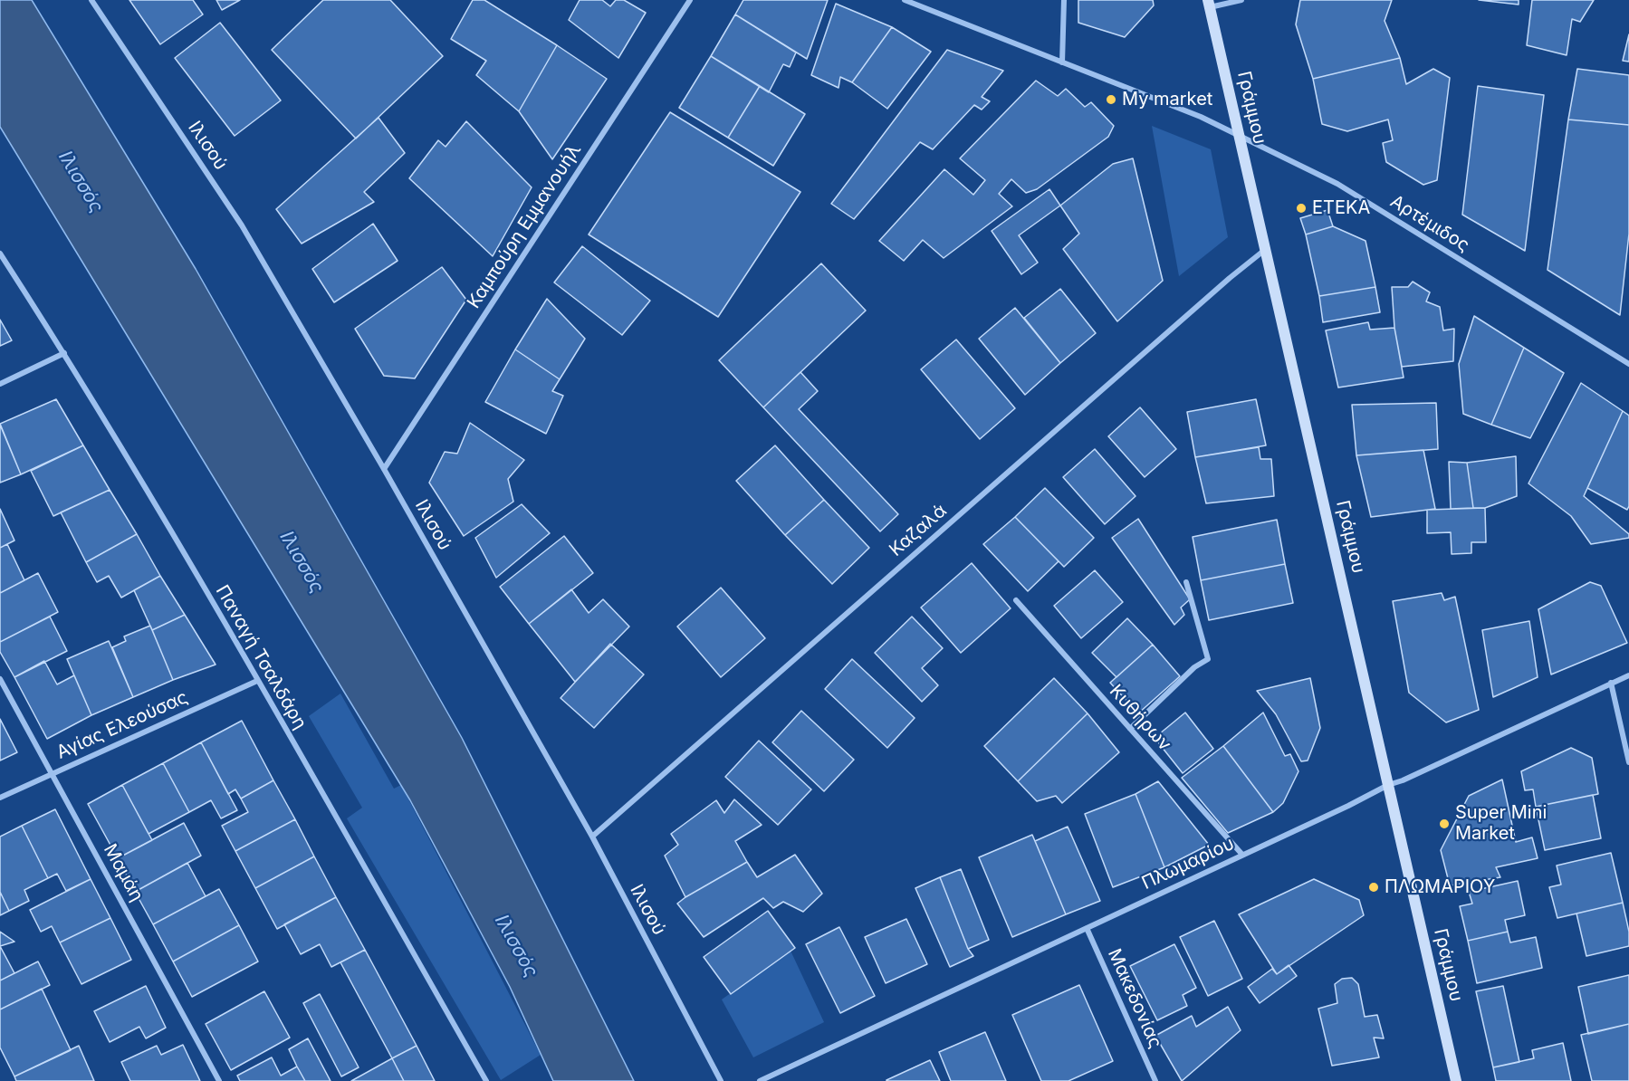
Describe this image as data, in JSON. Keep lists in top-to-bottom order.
{
  "streets": {
    "street": [
      "Γράμμου",
      "Ιλισού",
      "Αρτέμιδος",
      "Καμπούρη Εμμανουήλ",
      "Καζαλά",
      "Παναγή Τσαλδάρη",
      "Κυθήρων",
      "Αγίας Ελεούσας",
      "Πλωμαρίου",
      "Μαμάη",
      "Μακεδονίας"
    ]
  },
  "crossings": [
    ["Γράμμου", "Αρτέμιδος"],
    ["Γράμμου", "Καζαλά"],
    ["Γράμμου", "Πλωμαρίου"],
    ["Ιλισού", "Καμπούρη Εμμανουήλ"],
    ["Ιλισού", "Καζαλά"],
    ["Παναγή Τσαλδάρη", "Αγίας Ελεούσας"],
    ["Κυθήρων", "Πλωμαρίου"],
    ["Αγίας Ελεούσας", "Μαμάη"],
    ["Πλωμαρίου", "Μακεδονίας"]
  ],
  "water": ["Ιλισσός"],
  "places": [
    "My market",
    "ΕΤΕΚΑ",
    "Super Mini Market",
    "ΠΛΩΜΑΡΙΟΥ"
  ]
}
